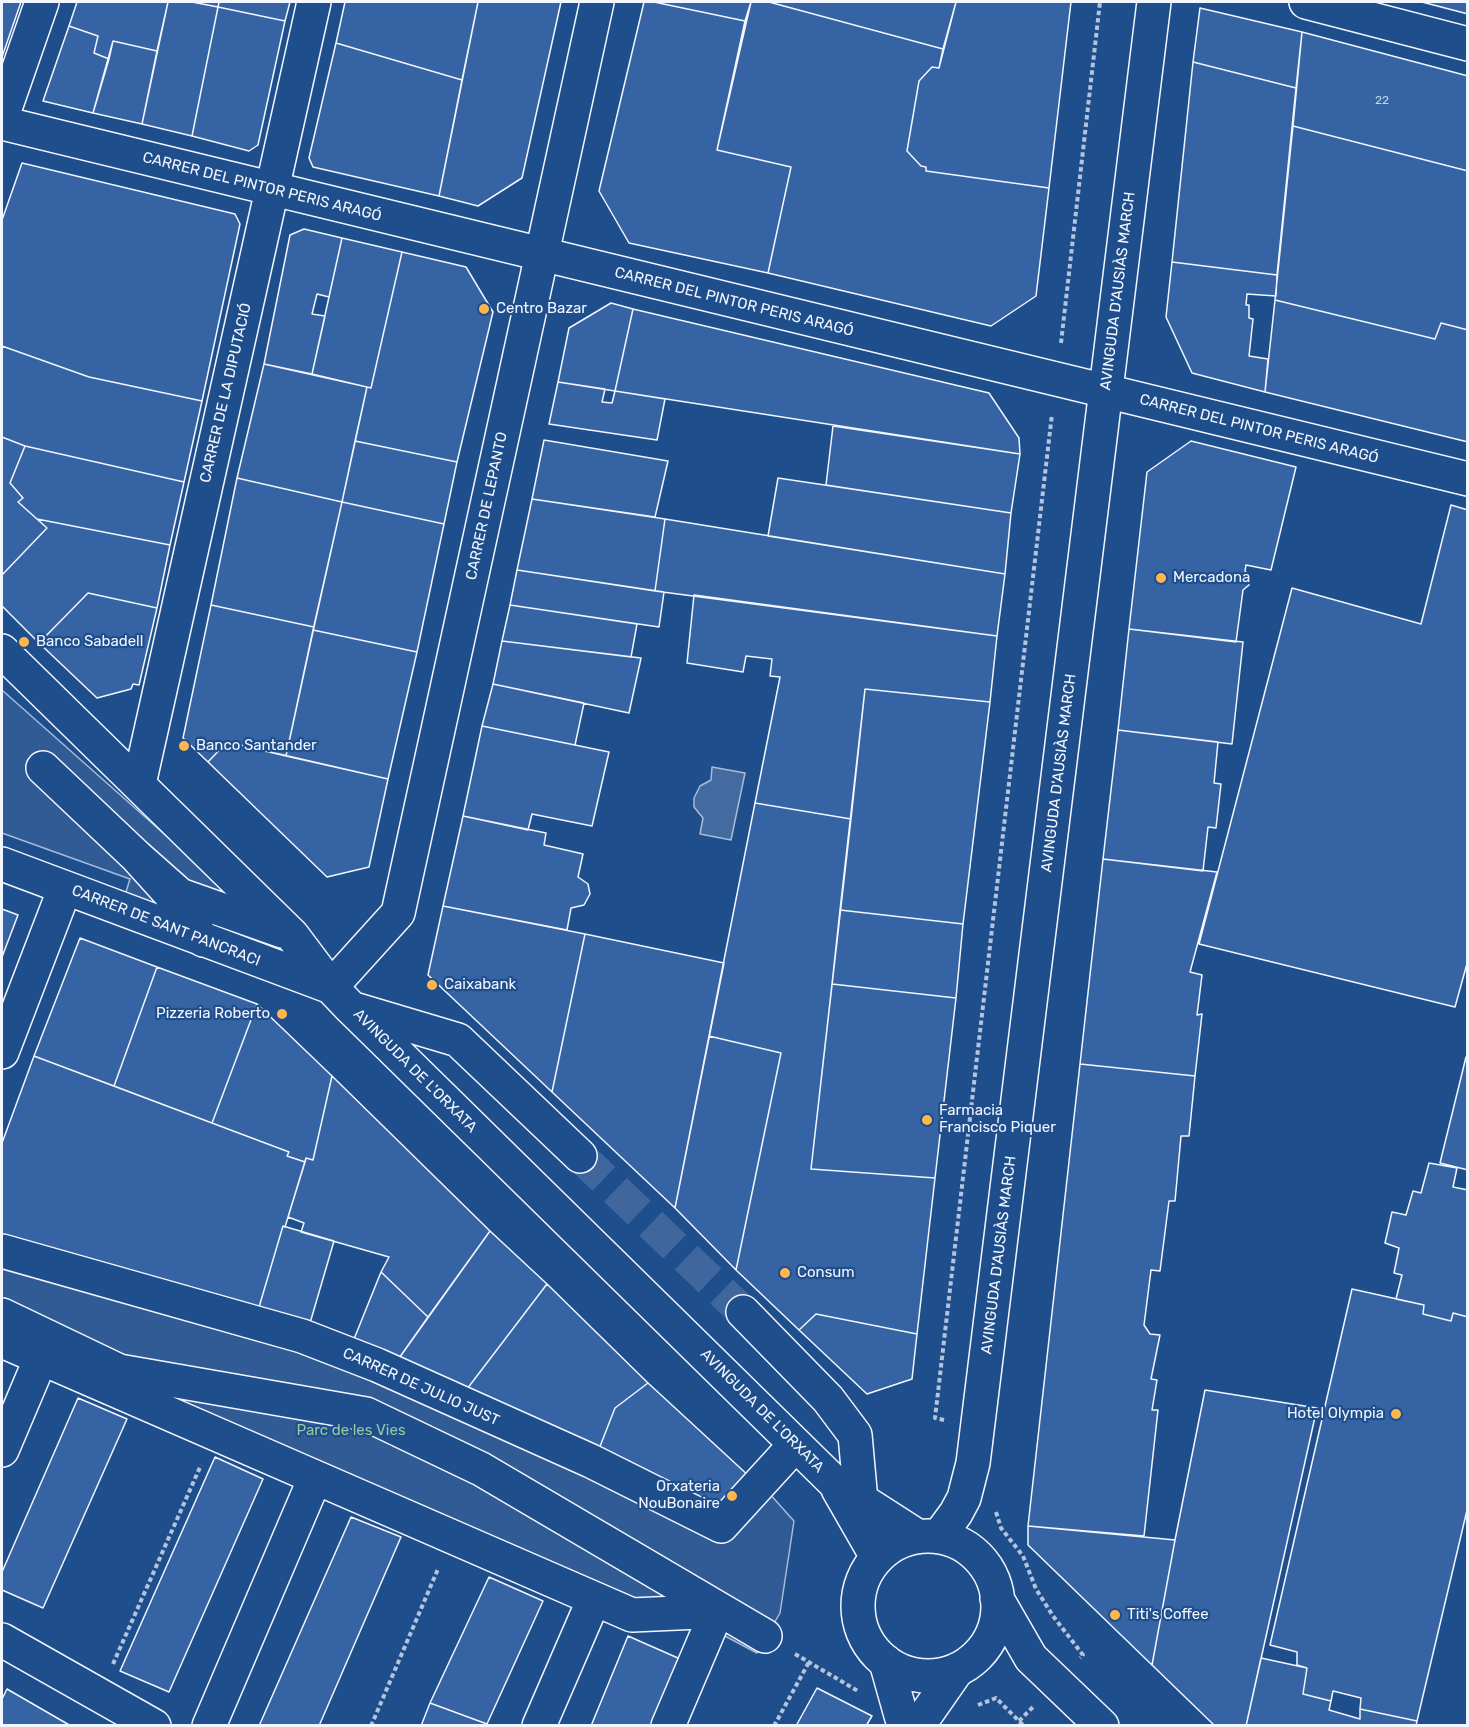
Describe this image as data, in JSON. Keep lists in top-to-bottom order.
{
  "streets": {
    "street": [
      "CARRER DEL PINTOR PERIS ARAGÓ",
      "AVINGUDA D'AUSIÀS MARCH",
      "CARRER DE LA DIPUTACIÓ",
      "CARRER DE LEPANTO",
      "CARRER DE SANT PANCRACI",
      "AVINGUDA DE L'ORXATA",
      "CARRER DE JULIO JUST"
    ]
  },
  "crossings": [
    ["CARRER DEL PINTOR PERIS ARAGÓ", "AVINGUDA D'AUSIÀS MARCH"],
    ["CARRER DEL PINTOR PERIS ARAGÓ", "CARRER DE LA DIPUTACIÓ"],
    ["CARRER DEL PINTOR PERIS ARAGÓ", "CARRER DE LEPANTO"],
    ["AVINGUDA D'AUSIÀS MARCH", "AVINGUDA DE L'ORXATA"],
    ["CARRER DE LA DIPUTACIÓ", "AVINGUDA DE L'ORXATA"],
    ["CARRER DE LEPANTO", "CARRER DE SANT PANCRACI"],
    ["CARRER DE LEPANTO", "AVINGUDA DE L'ORXATA"],
    ["CARRER DE SANT PANCRACI", "AVINGUDA DE L'ORXATA"],
    ["AVINGUDA DE L'ORXATA", "CARRER DE JULIO JUST"]
  ],
  "parks": ["Parc de les Vies"],
  "places": [
    "Centro Bazar",
    "Mercadona",
    "Banco Sabadell",
    "Banco Santander",
    "Caixabank",
    "Pizzeria Roberto",
    "Farmacia Francisco Piquer",
    "Consum",
    "Hotel Olympia",
    "Orxateria NouBonaire",
    "Titi's Coffee"
  ],
  "house_numbers": ["22"]
}
